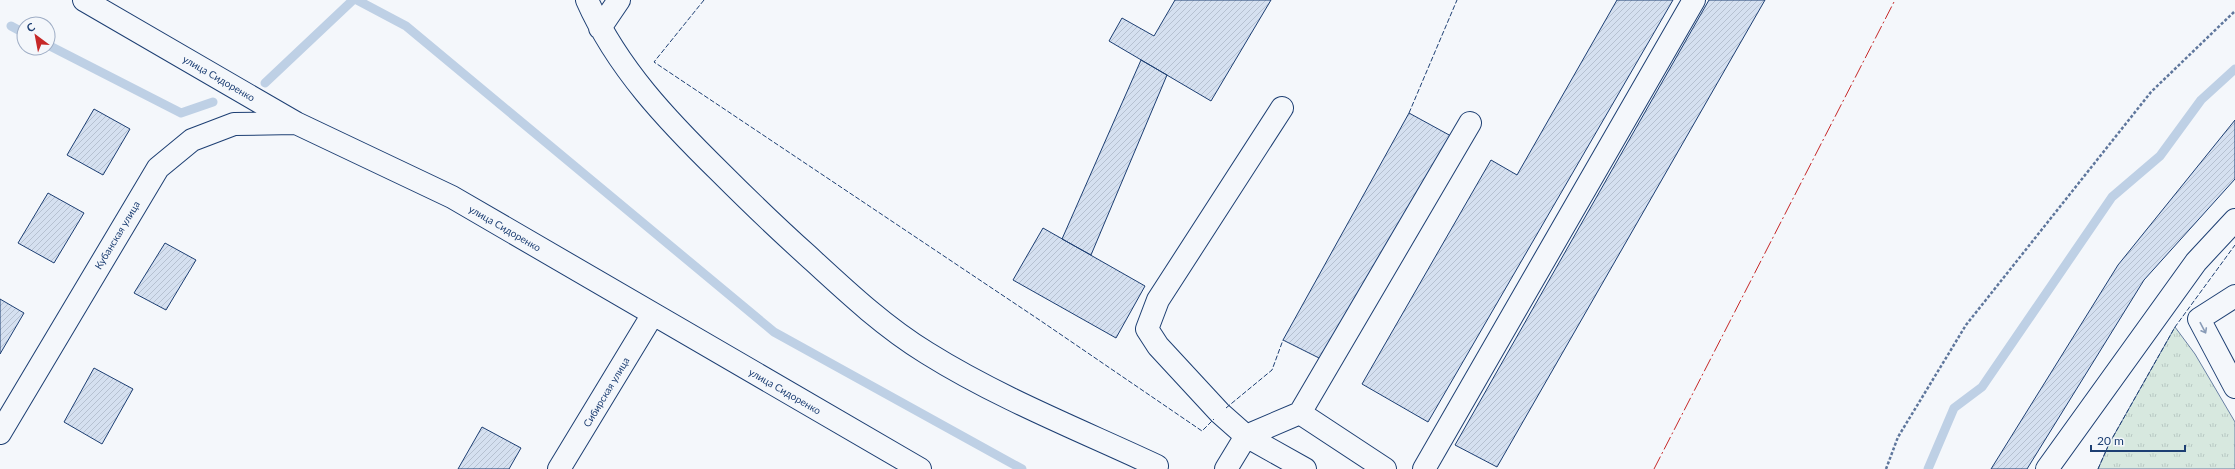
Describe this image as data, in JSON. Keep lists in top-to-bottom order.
{
  "streets": {
    "street": ["улица Сидоренко", "Кубанская улица", "Сибирская улица"]
  },
  "crossings": [
    ["улица Сидоренко", "Кубанская улица"],
    ["улица Сидоренко", "Сибирская улица"]
  ],
  "scale_bar": "20 m",
  "north": "top left"
}
